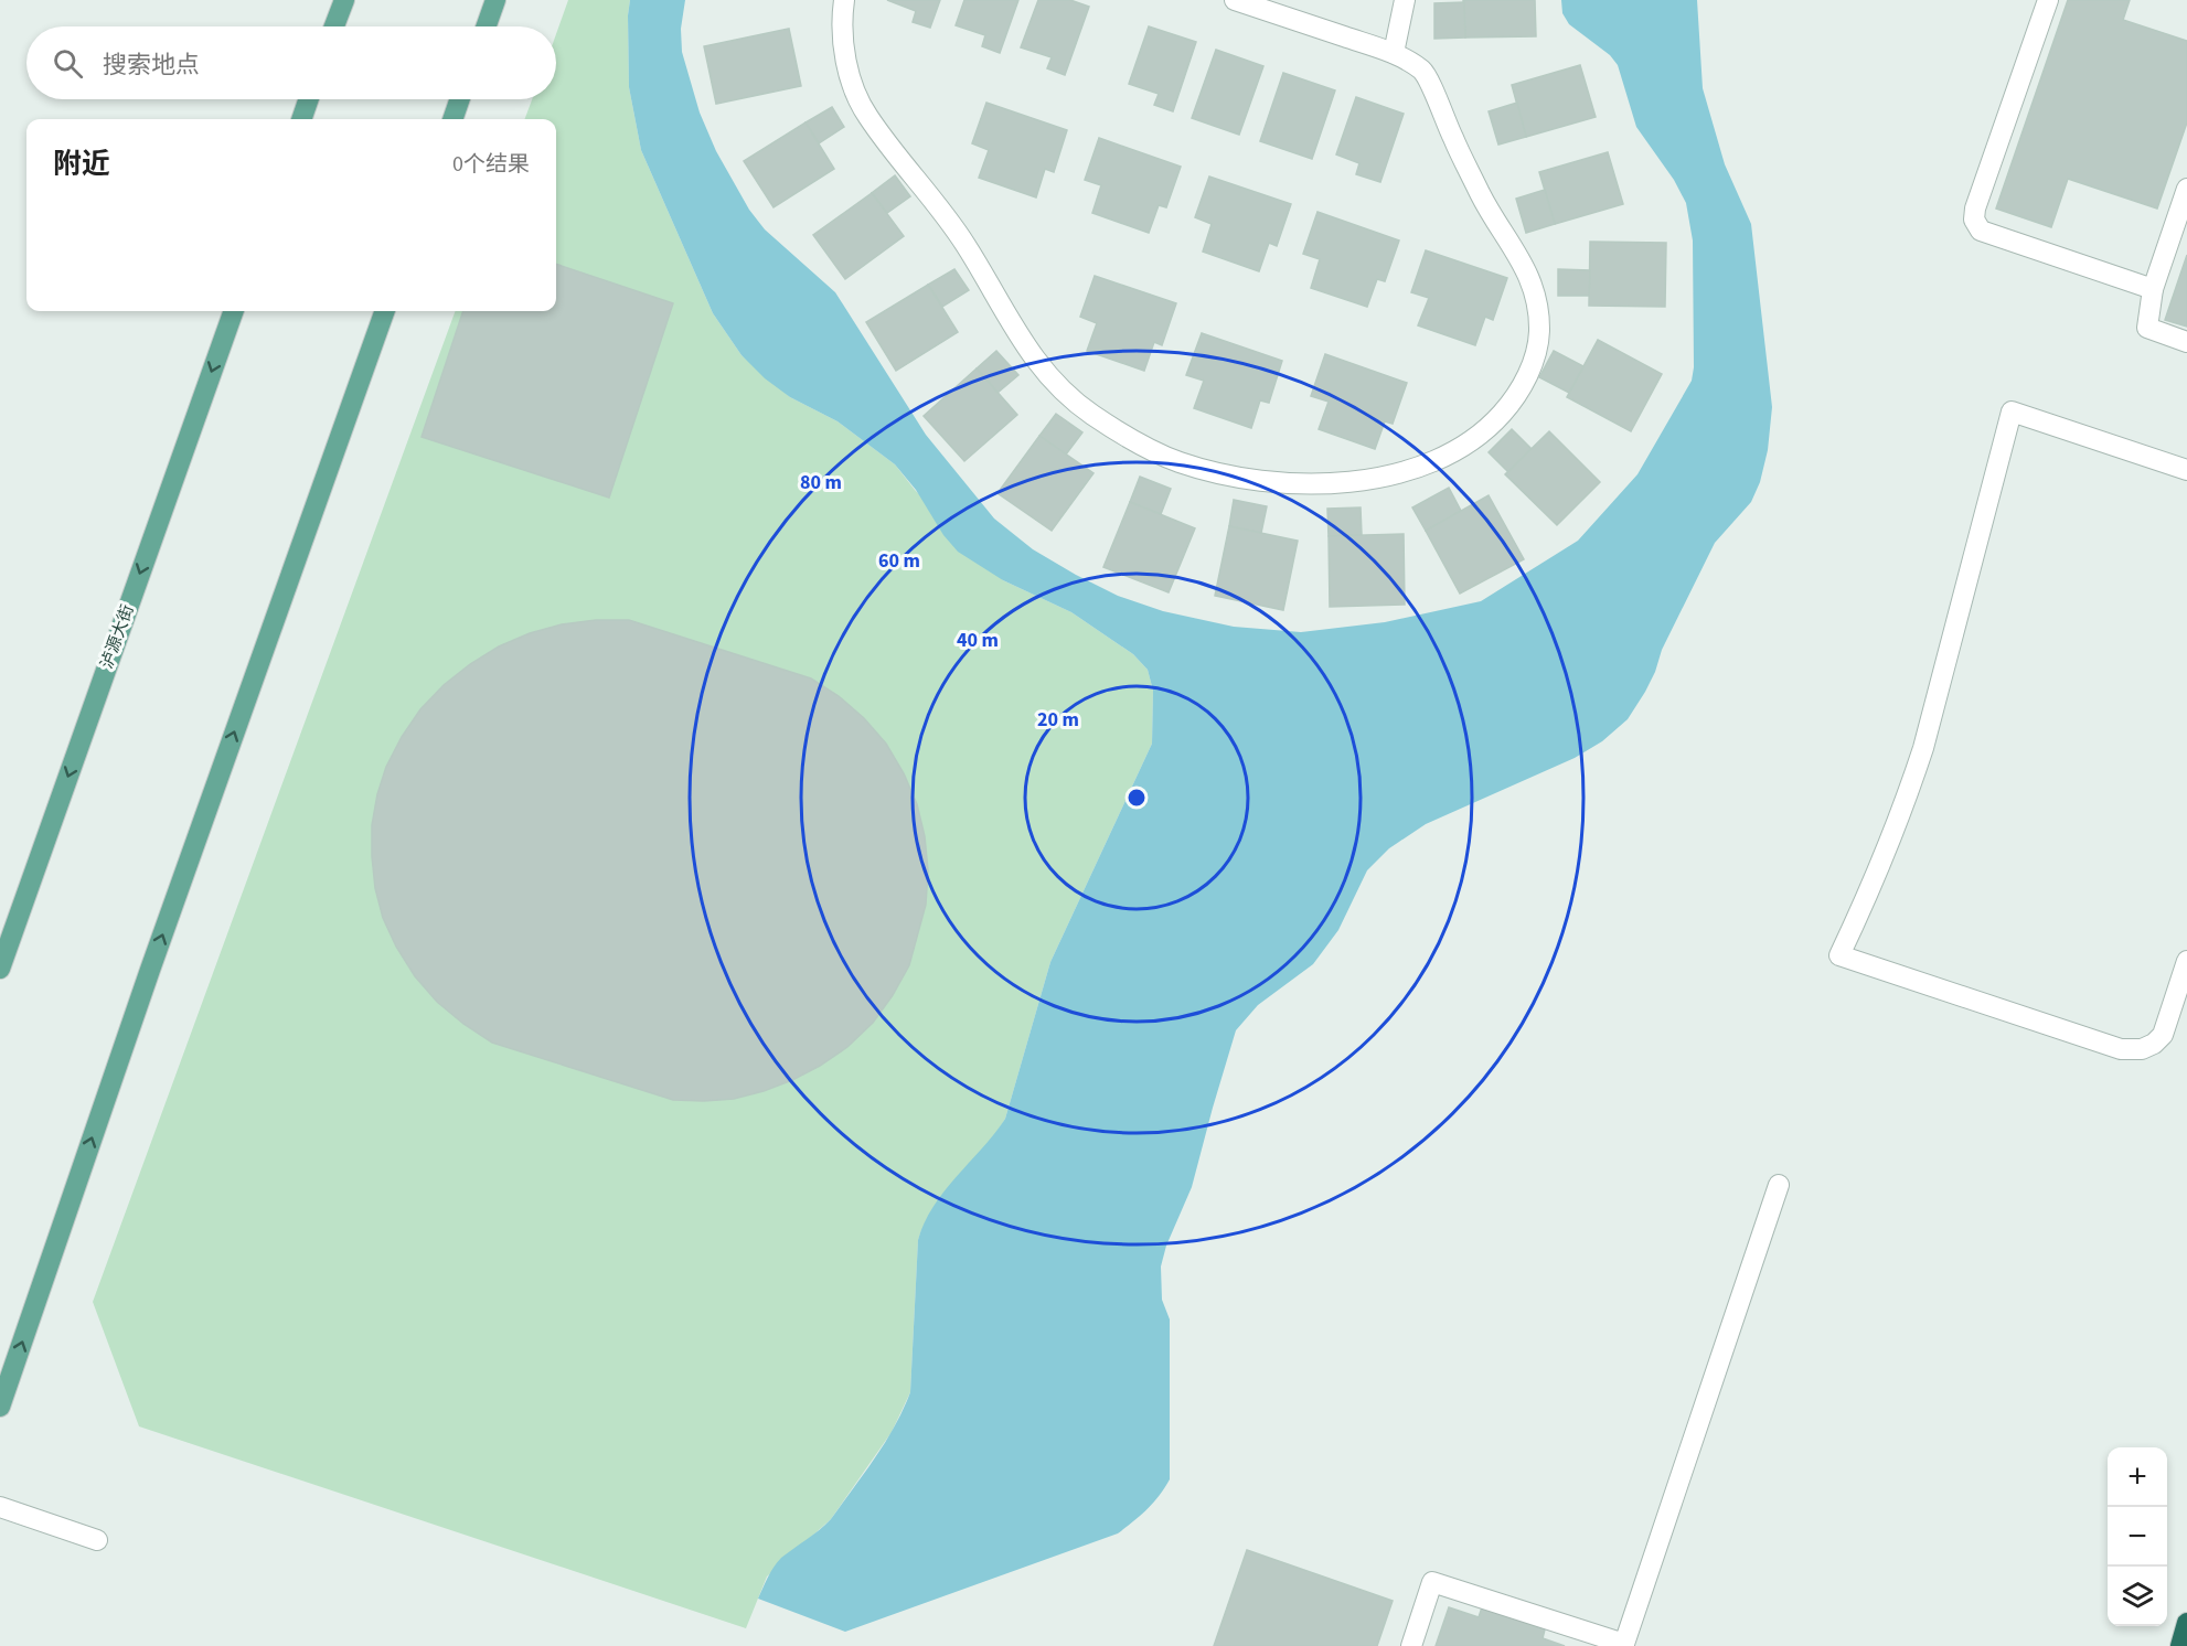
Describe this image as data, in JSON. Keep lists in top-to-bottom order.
{
  "streets": {
    "main road": ["泸源大街"]
  },
  "page": {
    "search": "搜索地点",
    "heading": ["附近", "0个结果"],
    "map_buttons": ["+", "−"]
  },
  "rings": [
    "80 m",
    "60 m",
    "40 m",
    "20 m"
  ]
}
